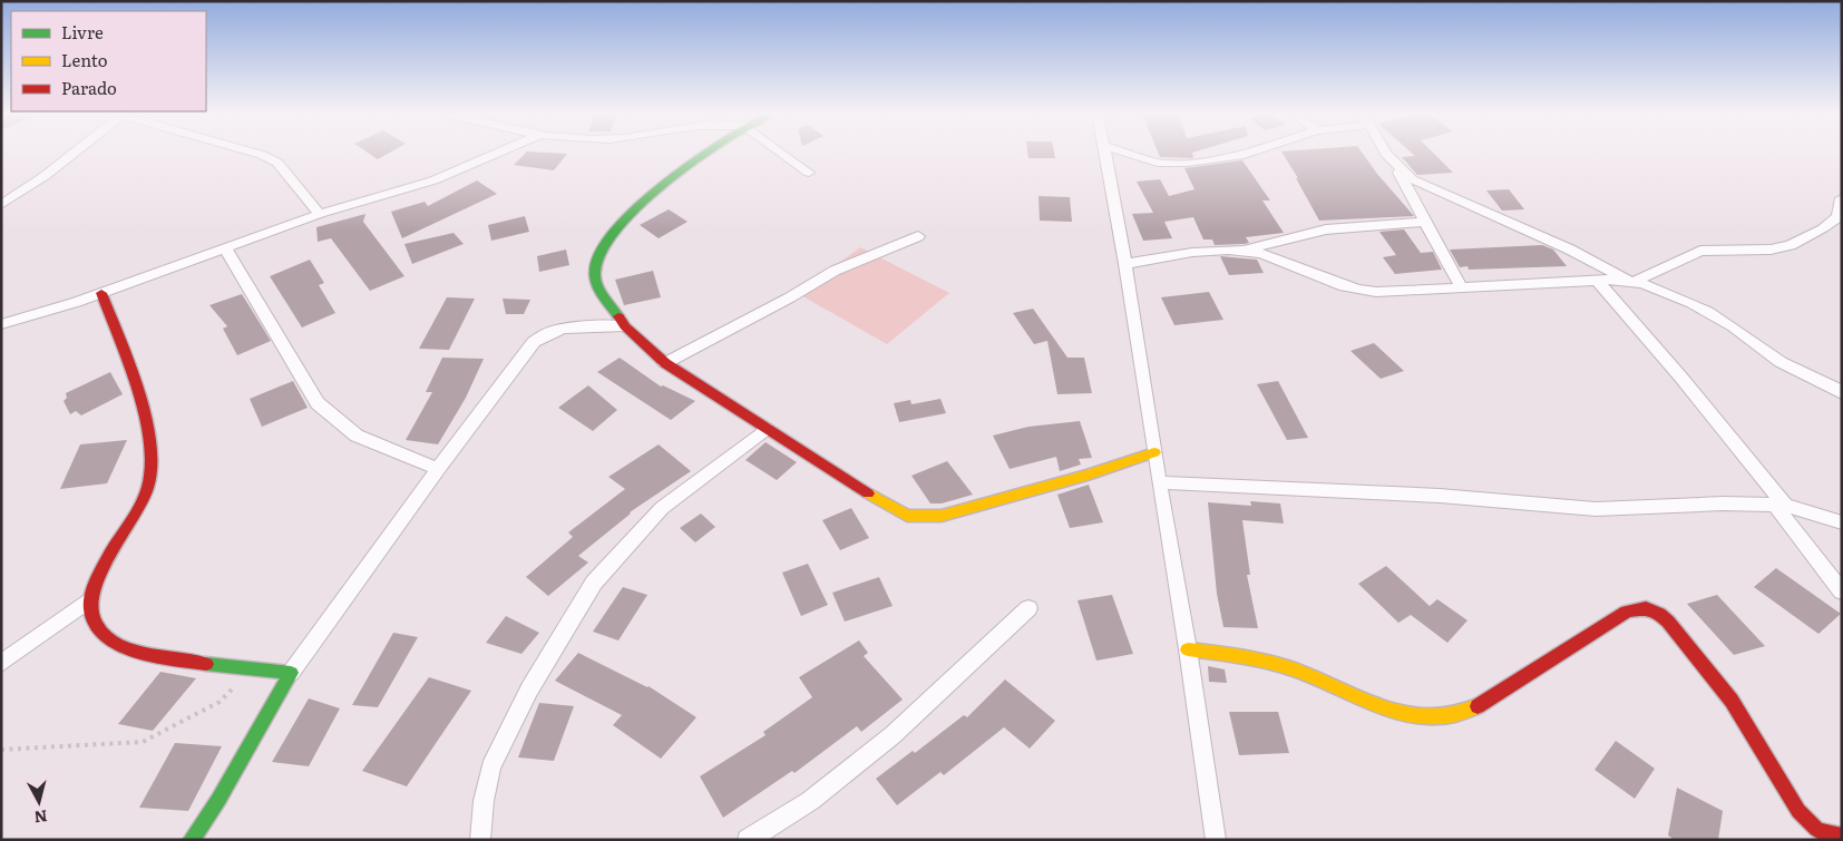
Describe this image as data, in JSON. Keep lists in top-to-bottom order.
{
  "legend": ["Livre", "Lento", "Parado"],
  "north": "bottom"
}
